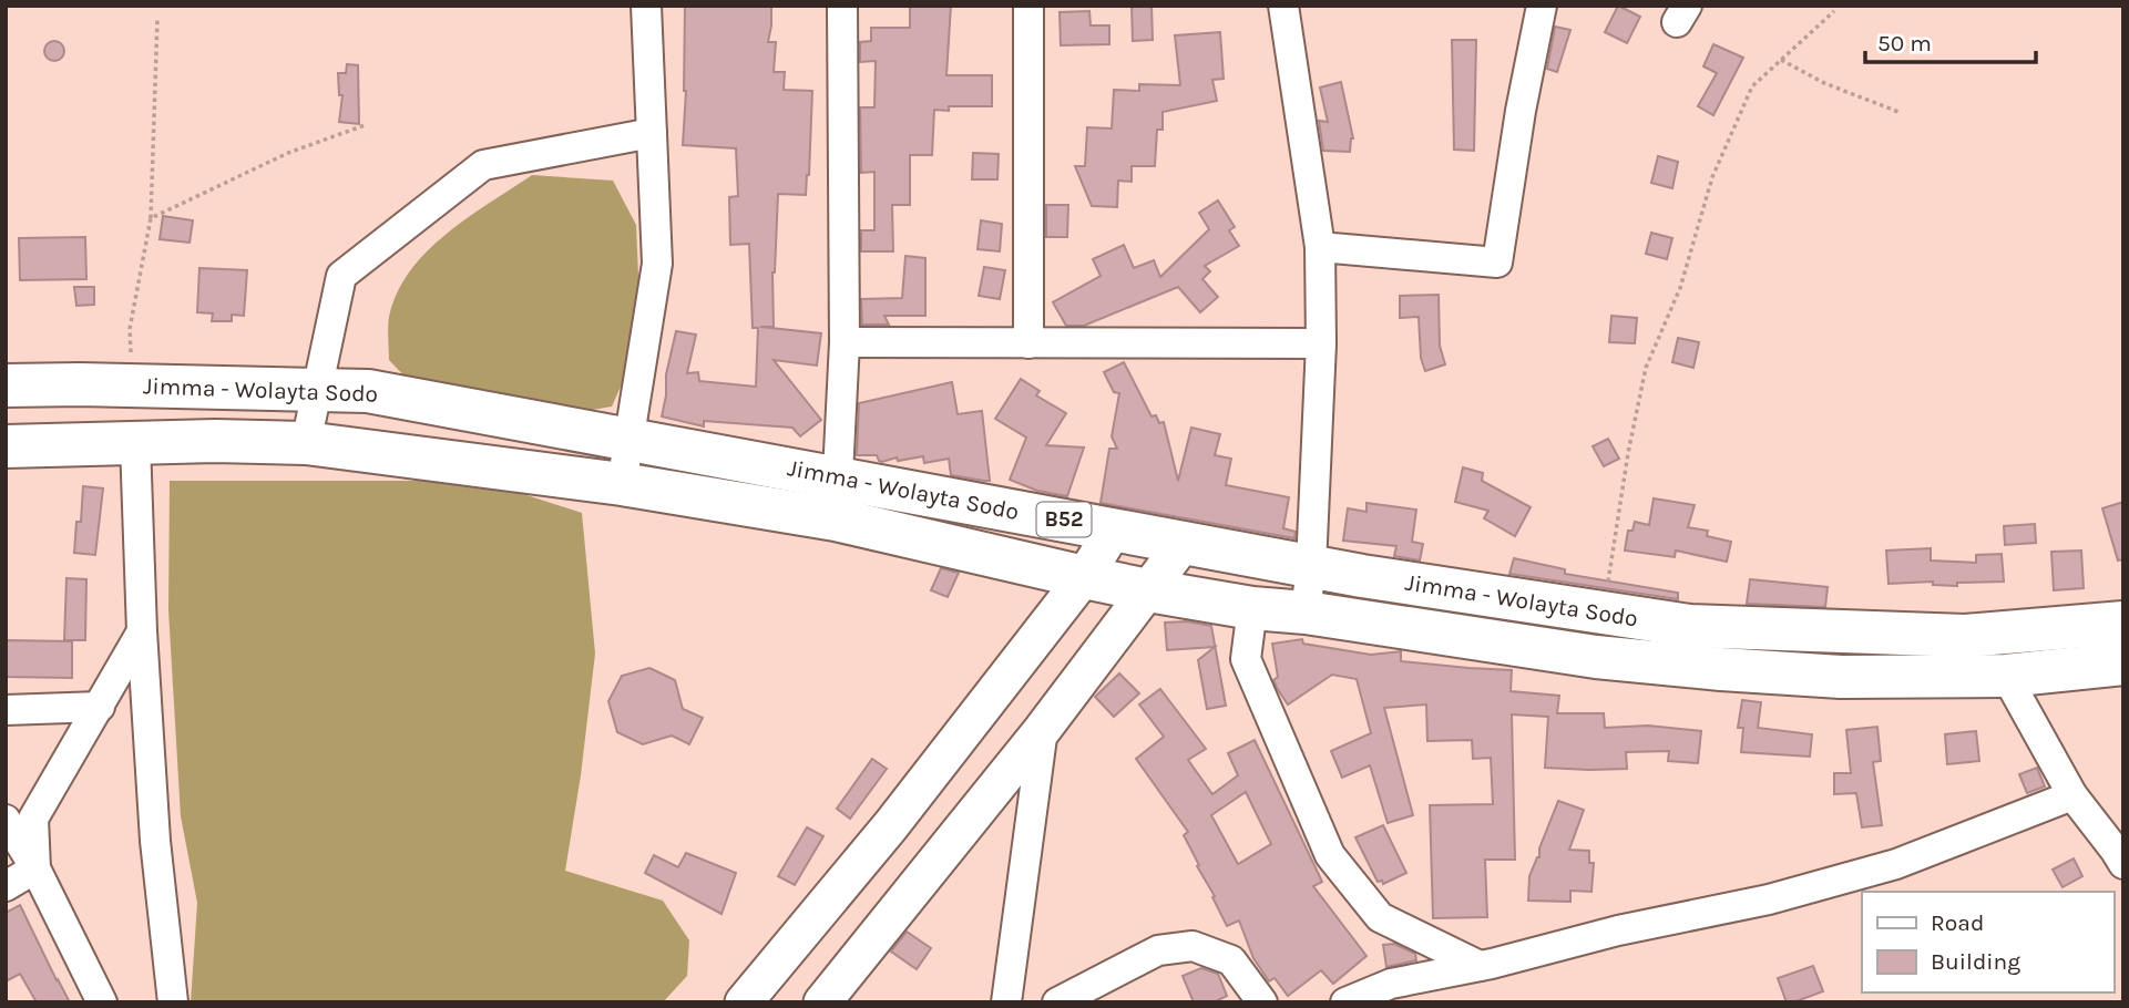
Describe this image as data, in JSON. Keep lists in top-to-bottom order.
{
  "streets": {
    "highway": ["Jimma - Wolayta Sodo", "B52"]
  },
  "legend": ["Road", "Building"],
  "scale_bar": "50 m"
}
